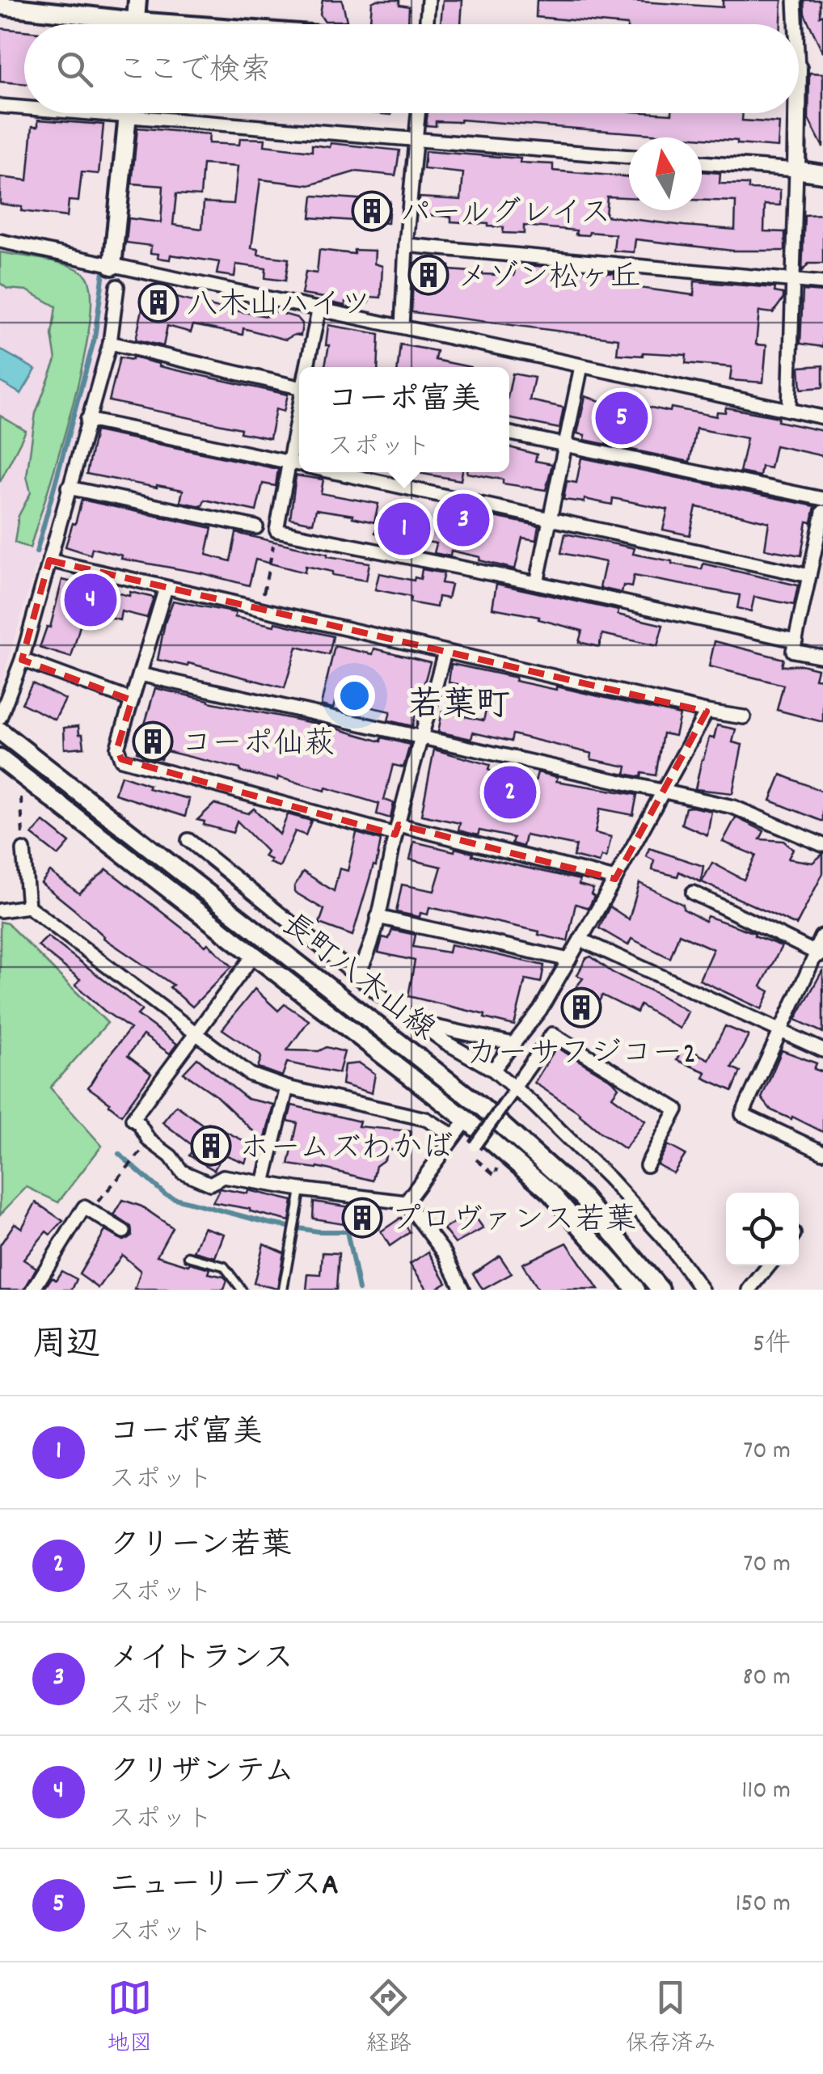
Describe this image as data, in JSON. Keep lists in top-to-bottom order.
{
  "streets": {
    "street": ["長町八木山線"]
  },
  "districts": ["若葉町"],
  "places": {
    "building": [
      "パールグレイス",
      "メゾン松ヶ丘",
      "八木山ハイツ",
      "コーポ仙萩",
      "カーサフジコー2",
      "ホームズわかば",
      "プロヴァンス若葉"
    ]
  },
  "north": "top",
  "page": {
    "search": "ここで検索",
    "popup": ["コーポ富美", "スポット"],
    "pins": [
      "5",
      "3",
      "1",
      "4",
      "2"
    ],
    "heading": ["周辺", "5件"],
    "list": [
      {
        "mark": "1",
        "name": "コーポ富美",
        "note": "スポット",
        "value": "70 m"
      },
      {
        "mark": "2",
        "name": "クリーン若葉",
        "note": "スポット",
        "value": "70 m"
      },
      {
        "mark": "3",
        "name": "メイトランス",
        "note": "スポット",
        "value": "80 m"
      },
      {
        "mark": "4",
        "name": "クリザンテム",
        "note": "スポット",
        "value": "110 m"
      },
      {
        "mark": "5",
        "name": "ニューリーブスA",
        "note": "スポット",
        "value": "150 m"
      }
    ],
    "nav": ["地図", "経路", "保存済み"]
  }
}
